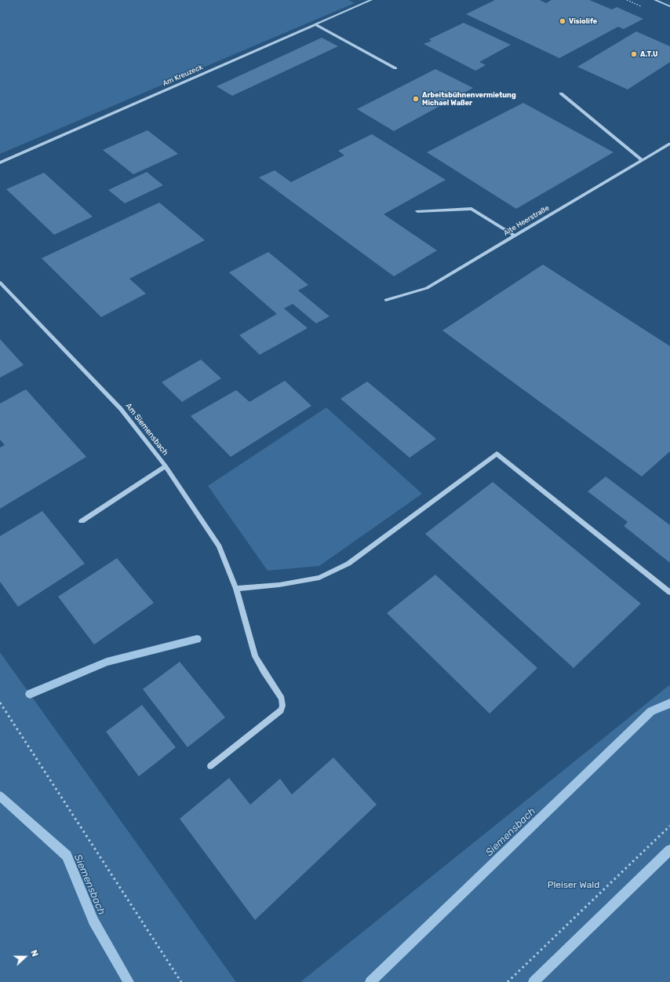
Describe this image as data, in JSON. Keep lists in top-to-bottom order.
{
  "streets": {
    "street": ["Am Kreuzeck", "Alte Heerstraße", "Am Siemensbach"]
  },
  "water": ["Siemensbach"],
  "parks": ["Pleiser Wald"],
  "places": ["Visiolife", "A.T.U", "Arbeitsbühnenvermietung Michael Waßer"],
  "north": "right"
}
